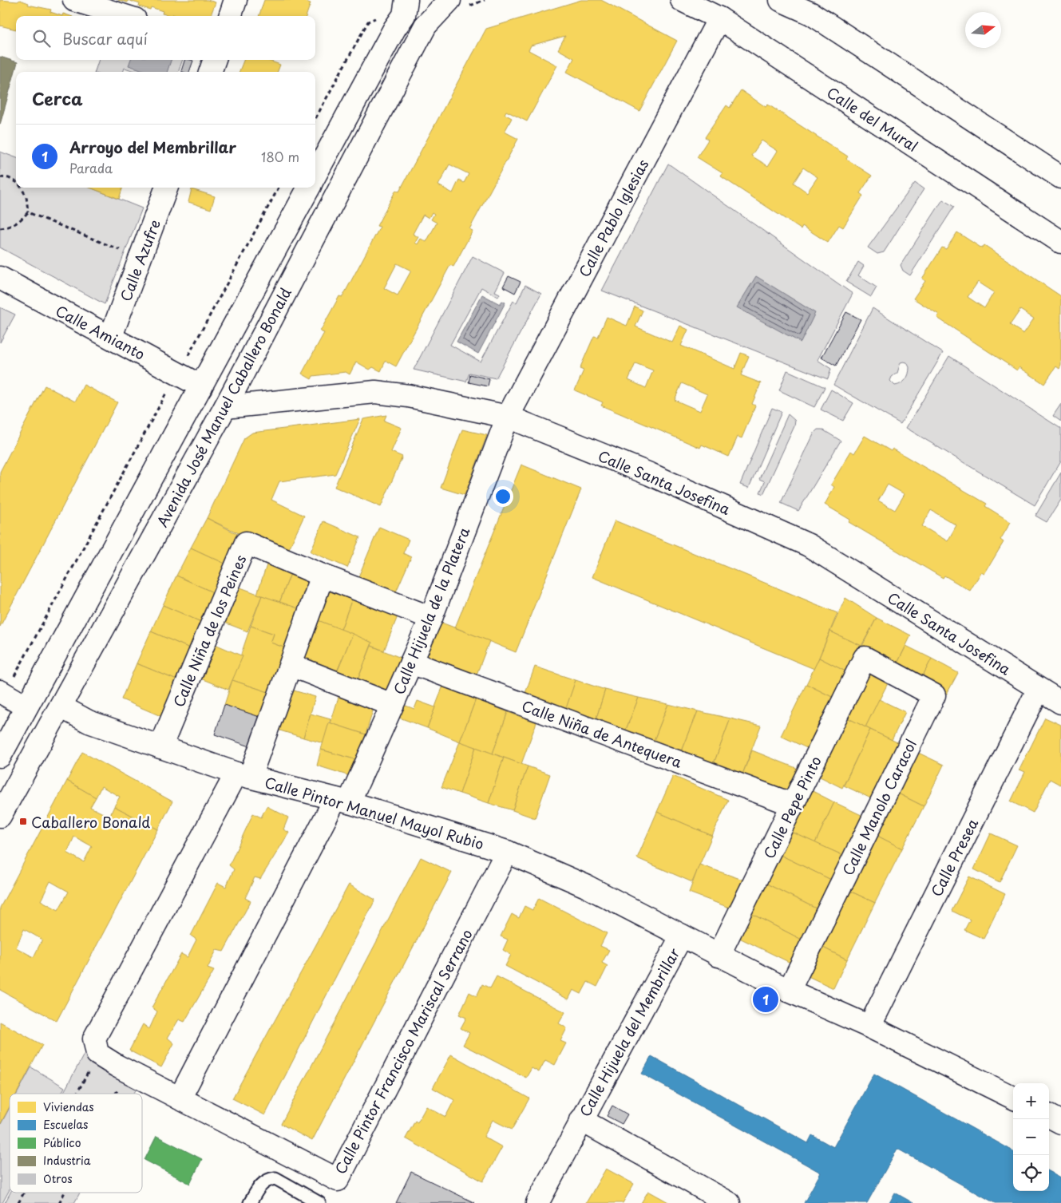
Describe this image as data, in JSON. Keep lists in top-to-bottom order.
{
  "streets": {
    "street": [
      "Calle del Mural",
      "Calle Pablo Iglesias",
      "Calle Azufre",
      "Calle Amianto",
      "Avenida José Manuel Caballero Bonald",
      "Calle Santa Josefina",
      "Calle Hijuela de la Platera",
      "Calle Niña de los Peines",
      "Calle Niña de Antequera",
      "Calle Pepe Pinto",
      "Calle Manolo Caracol",
      "Calle Pintor Manuel Mayol Rubio",
      "Calle Presea",
      "Calle Hijuela del Membrillar",
      "Calle Pintor Francisco Mariscal Serrano"
    ]
  },
  "crossings": [
    ["Calle del Mural", "Calle Pablo Iglesias"],
    ["Calle Pablo Iglesias", "Calle Santa Josefina"],
    ["Calle Pablo Iglesias", "Calle Hijuela de la Platera"],
    ["Calle Azufre", "Calle Amianto"],
    ["Calle Amianto", "Avenida José Manuel Caballero Bonald"],
    ["Avenida José Manuel Caballero Bonald", "Calle Santa Josefina"],
    ["Avenida José Manuel Caballero Bonald", "Calle Pintor Manuel Mayol Rubio"],
    ["Calle Santa Josefina", "Calle Hijuela de la Platera"],
    ["Calle Santa Josefina", "Calle Presea"],
    ["Calle Hijuela de la Platera", "Calle Niña de los Peines"],
    ["Calle Hijuela de la Platera", "Calle Niña de Antequera"],
    ["Calle Hijuela de la Platera", "Calle Pintor Manuel Mayol Rubio"],
    ["Calle Niña de los Peines", "Calle Pintor Manuel Mayol Rubio"],
    ["Calle Niña de Antequera", "Calle Pepe Pinto"],
    ["Calle Pepe Pinto", "Calle Manolo Caracol"],
    ["Calle Pepe Pinto", "Calle Hijuela del Membrillar"],
    ["Calle Manolo Caracol", "Calle Hijuela del Membrillar"],
    ["Calle Pintor Manuel Mayol Rubio", "Calle Hijuela del Membrillar"],
    ["Calle Pintor Manuel Mayol Rubio", "Calle Pintor Francisco Mariscal Serrano"],
    ["Calle Presea", "Calle Hijuela del Membrillar"]
  ],
  "places": {
    "transit": ["Caballero Bonald"]
  },
  "legend": [
    "Viviendas",
    "Escuelas",
    "Público",
    "Industria",
    "Otros"
  ],
  "north": "right",
  "page": {
    "search": "Buscar aquí",
    "heading": "Cerca",
    "list": [
      {
        "mark": "1",
        "name": "Arroyo del Membrillar",
        "note": "Parada",
        "value": "180 m"
      }
    ],
    "pins": "1",
    "map_buttons": ["+", "−"]
  }
}
